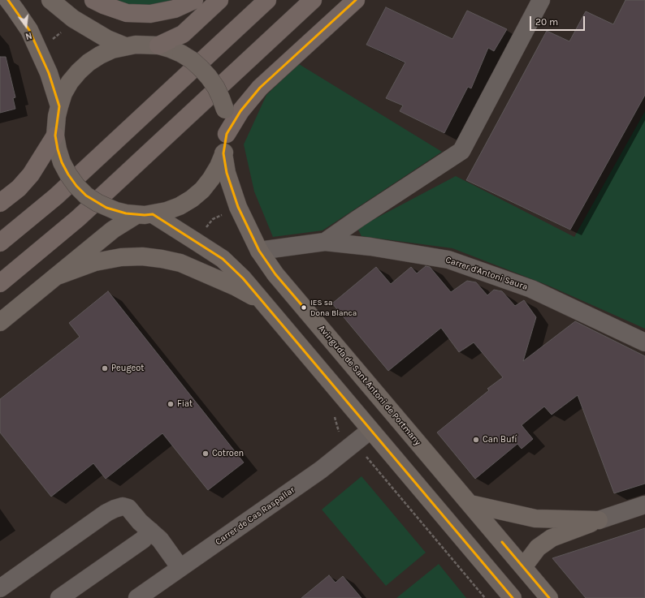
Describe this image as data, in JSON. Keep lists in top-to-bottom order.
{
  "streets": {
    "main road": ["Avinguda de Sant Antoni de Portmany"],
    "street": ["Carrer d'Antoni Saura", "Carrer de Cas Raspallar"]
  },
  "crossings": [
    ["Carrer d'Antoni Saura", "Avinguda de Sant Antoni de Portmany"]
  ],
  "places": [
    "IES sa Dona Blanca",
    "Peugeot",
    "Fiat",
    "Can Bufí",
    "Cotroen"
  ],
  "scale_bar": "20 m",
  "north": "bottom"
}
